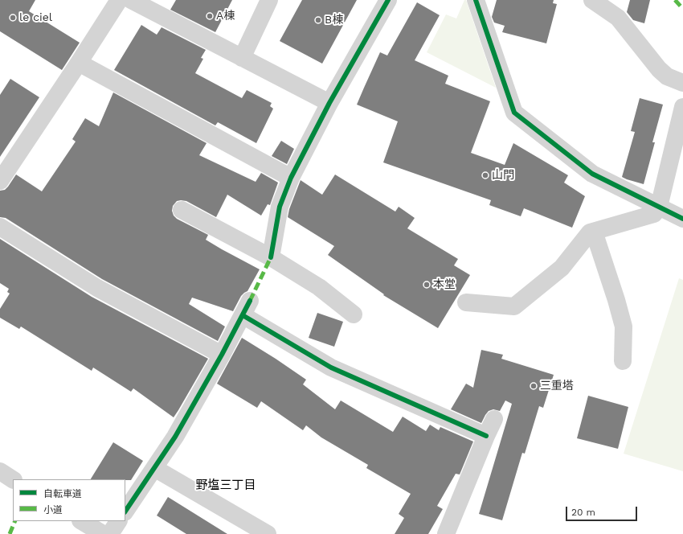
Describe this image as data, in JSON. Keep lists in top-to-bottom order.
{
  "districts": ["野塩三丁目"],
  "places": [
    "A棟",
    "le ciel",
    "B棟",
    "山門",
    "本堂",
    "三重塔"
  ],
  "legend": ["自転車道", "小道"],
  "scale_bar": "20 m"
}
